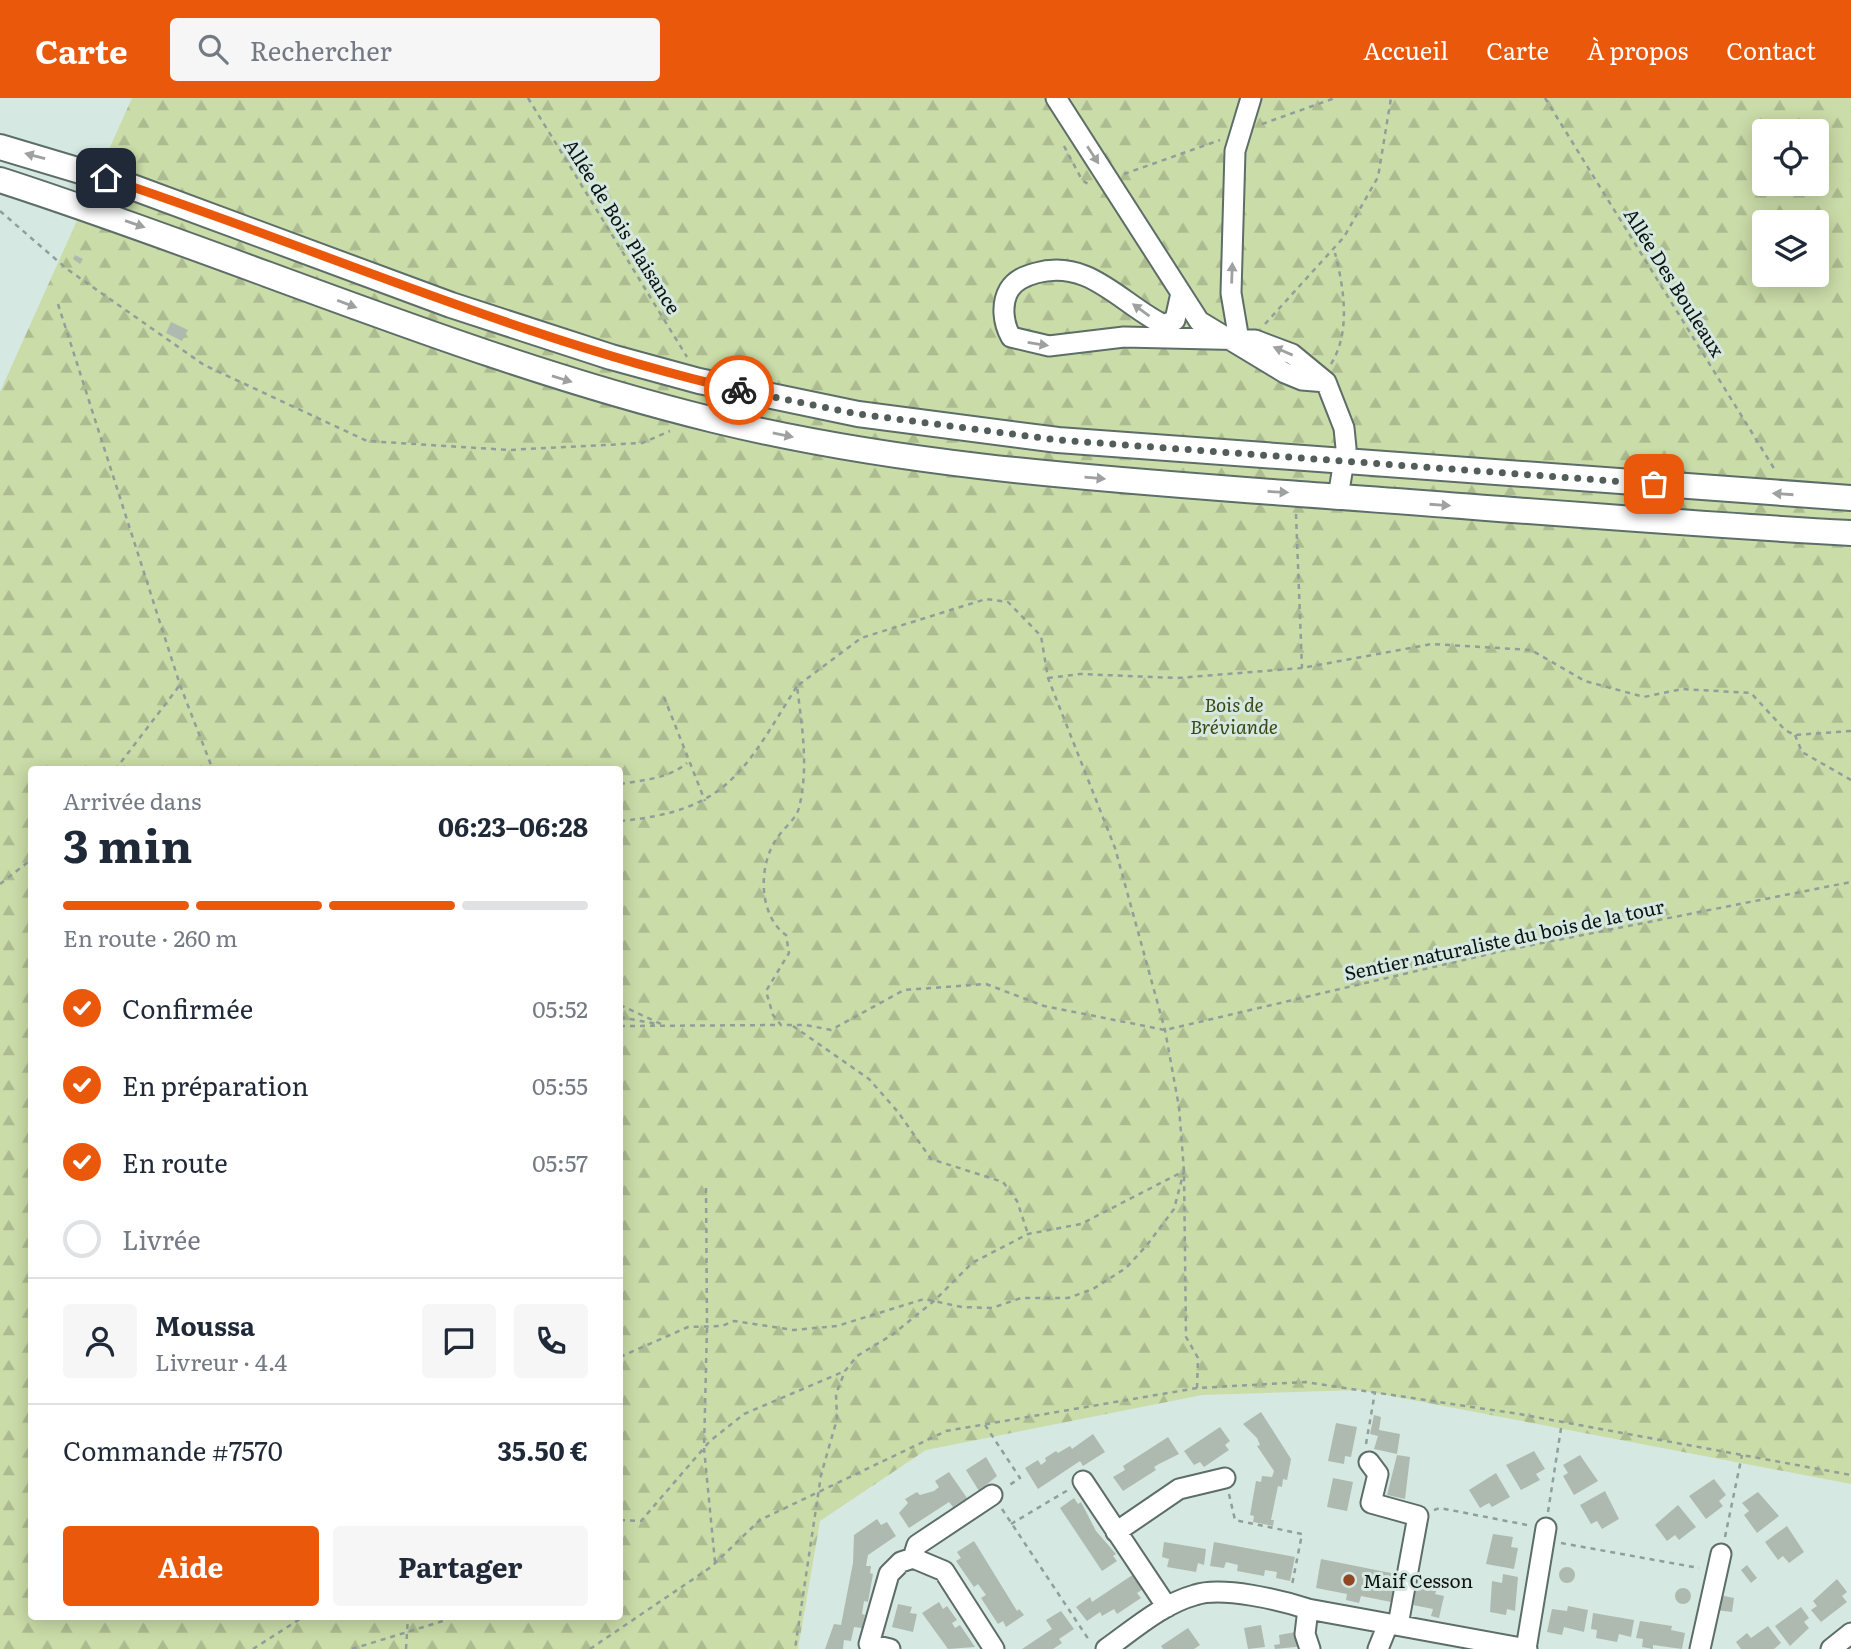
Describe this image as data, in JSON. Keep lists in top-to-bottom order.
{
  "streets": {
    "path": ["Allée de Bois Plaisance", "Allée Des Bouleaux", "Sentier naturaliste du bois de la tour"]
  },
  "parks": ["Bois de Bréviande"],
  "places": ["Maif Cesson"],
  "page": {
    "header": "Carte",
    "search": "Rechercher",
    "nav": [
      "Accueil",
      "Carte",
      "À propos",
      "Contact"
    ],
    "heading": ["3 min", "Arrivée dans", "06:23–06:28"],
    "panel": [
      "Moussa",
      "Livreur · 4.4",
      "Commande #7570",
      "35.50 €"
    ],
    "bar": "En route · 260 m",
    "list": [
      ["Confirmée", "05:52"],
      ["En préparation", "05:55"],
      ["En route", "05:57"],
      "Livrée"
    ],
    "buttons": ["Aide", "Partager"]
  }
}
